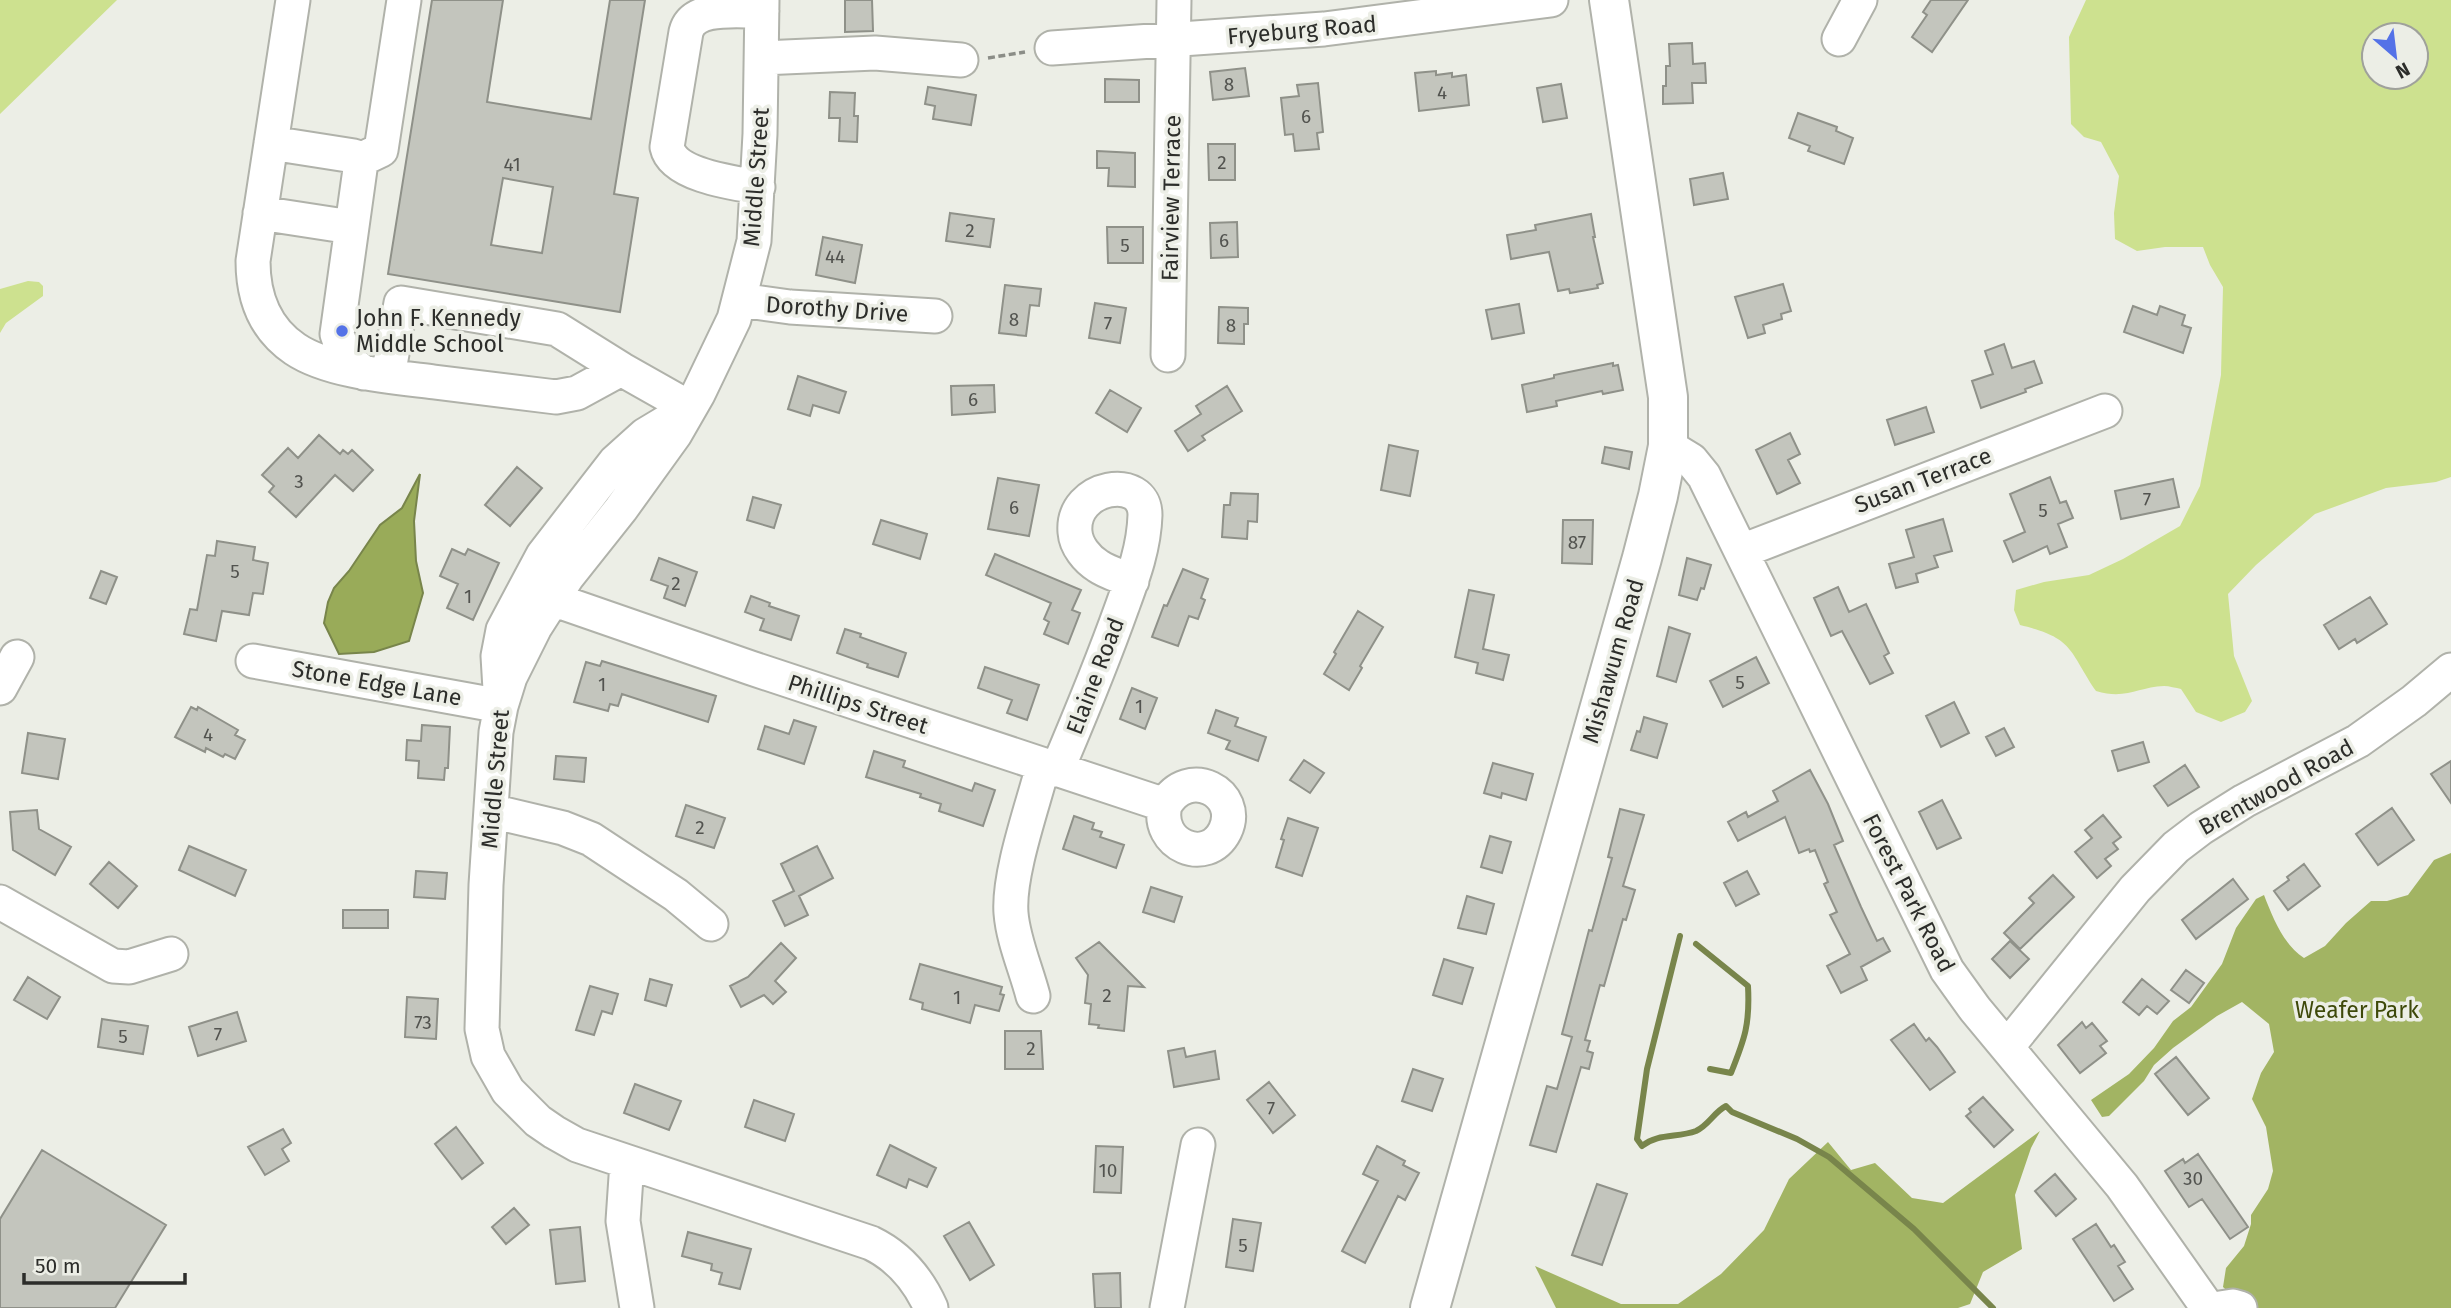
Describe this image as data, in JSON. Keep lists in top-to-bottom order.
{
  "streets": {
    "main road": ["Mishawum Road"],
    "street": [
      "Fryeburg Road",
      "Middle Street",
      "Fairview Terrace",
      "Dorothy Drive",
      "Susan Terrace",
      "Elaine Road",
      "Stone Edge Lane",
      "Phillips Street",
      "Brentwood Road",
      "Forest Park Road"
    ]
  },
  "crossings": [
    ["Fryeburg Road", "Fairview Terrace"],
    ["Middle Street", "Dorothy Drive"],
    ["Middle Street", "Stone Edge Lane"],
    ["Middle Street", "Phillips Street"],
    ["Susan Terrace", "Forest Park Road"],
    ["Mishawum Road", "Forest Park Road"],
    ["Elaine Road", "Phillips Street"],
    ["Brentwood Road", "Forest Park Road"]
  ],
  "parks": ["Weafer Park"],
  "places": ["John F. Kennedy Middle School"],
  "house_numbers": [
    "8",
    "4",
    "6",
    "2",
    "41",
    "2",
    "6",
    "5",
    "44",
    "8",
    "7",
    "8",
    "6",
    "3",
    "7",
    "6",
    "5",
    "87",
    "5",
    "2",
    "1",
    "5",
    "1",
    "1",
    "4",
    "2",
    "2",
    "1",
    "73",
    "7",
    "5",
    "2",
    "7",
    "10",
    "30",
    "5"
  ],
  "scale_bar": "50 m",
  "north": "bottom right"
}
